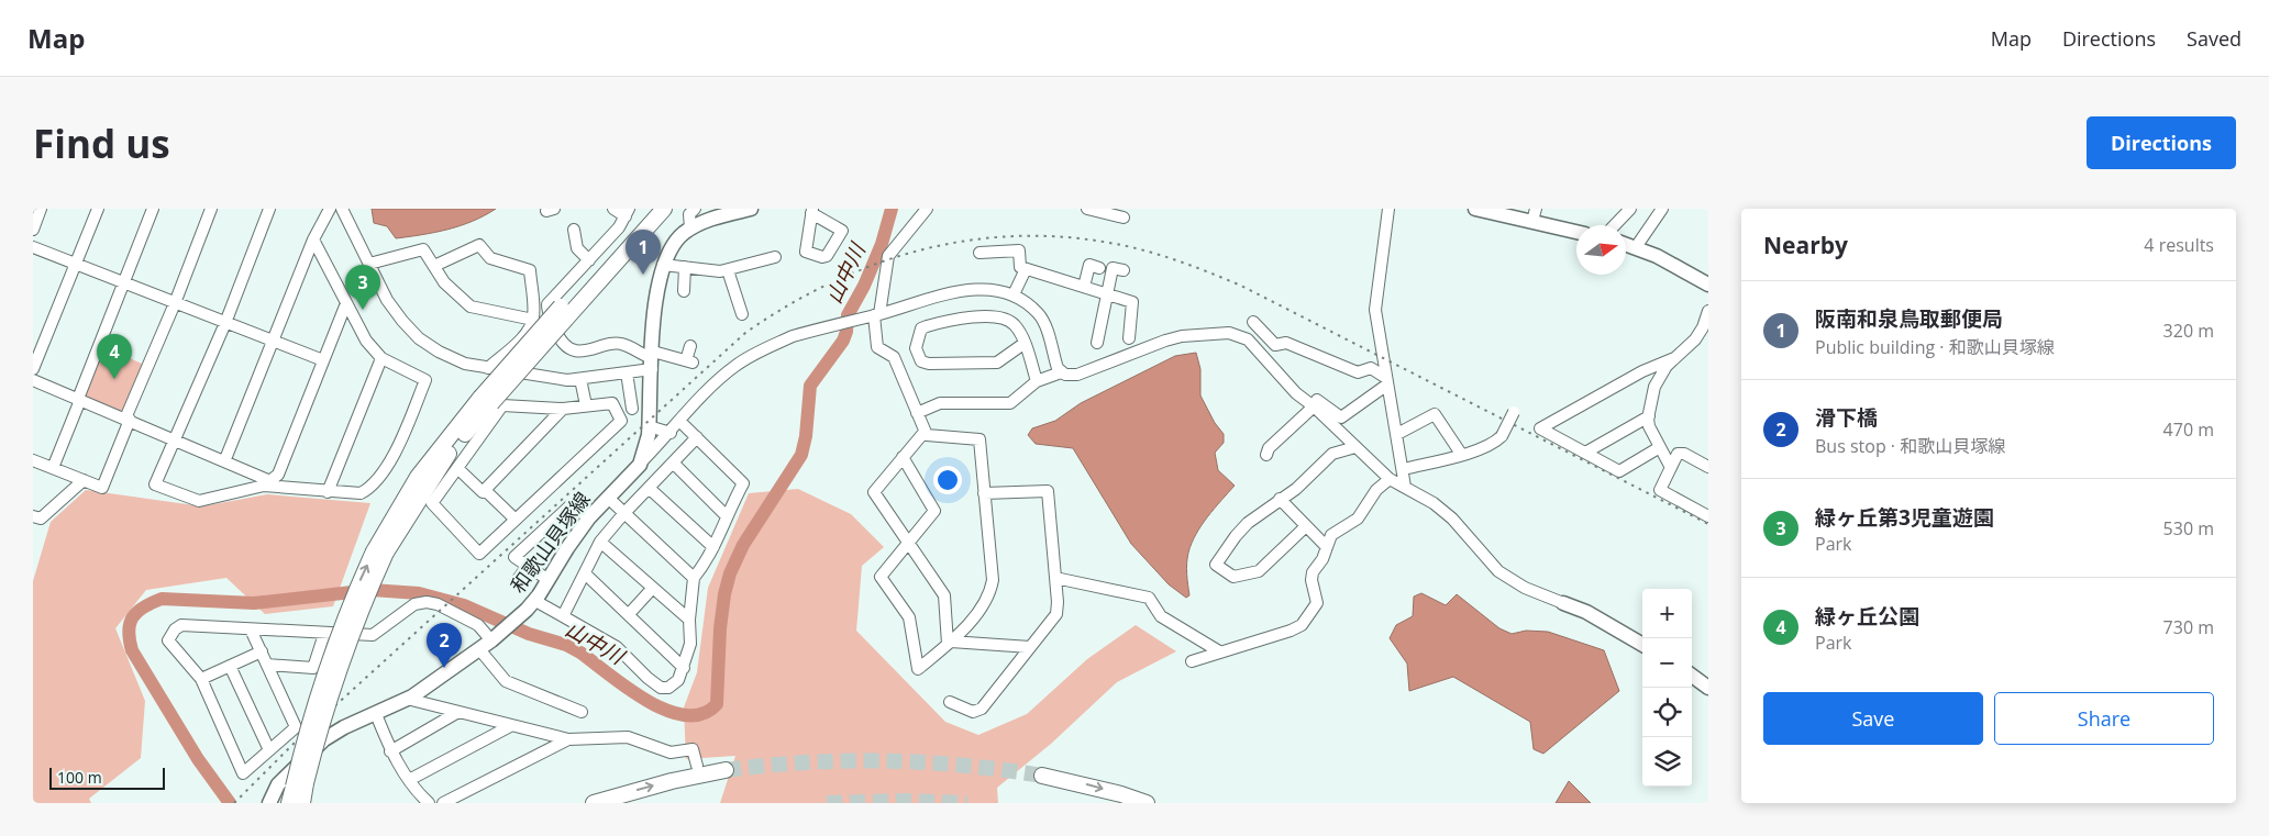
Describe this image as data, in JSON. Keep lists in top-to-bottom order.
{
  "streets": {
    "main road": ["和歌山貝塚線"]
  },
  "water": ["山中川"],
  "scale_bar": "100 m",
  "north": "right",
  "page": {
    "header": "Map",
    "nav": ["Map", "Directions", "Saved"],
    "buttons": [
      "Directions",
      ["Save", "Share"]
    ],
    "title": "Find us",
    "heading": ["Nearby", "4 results"],
    "pins": [
      "1",
      "3",
      "4",
      "2"
    ],
    "list": [
      {
        "mark": "1",
        "name": "阪南和泉鳥取郵便局",
        "note": "Public building · 和歌山貝塚線",
        "value": "320 m"
      },
      {
        "mark": "2",
        "name": "滑下橋",
        "note": "Bus stop · 和歌山貝塚線",
        "value": "470 m"
      },
      {
        "mark": "3",
        "name": "緑ヶ丘第3児童遊園",
        "note": "Park",
        "value": "530 m"
      },
      {
        "mark": "4",
        "name": "緑ヶ丘公園",
        "note": "Park",
        "value": "730 m"
      }
    ],
    "map_buttons": ["+", "−"],
    "scale": "100 m"
  }
}
